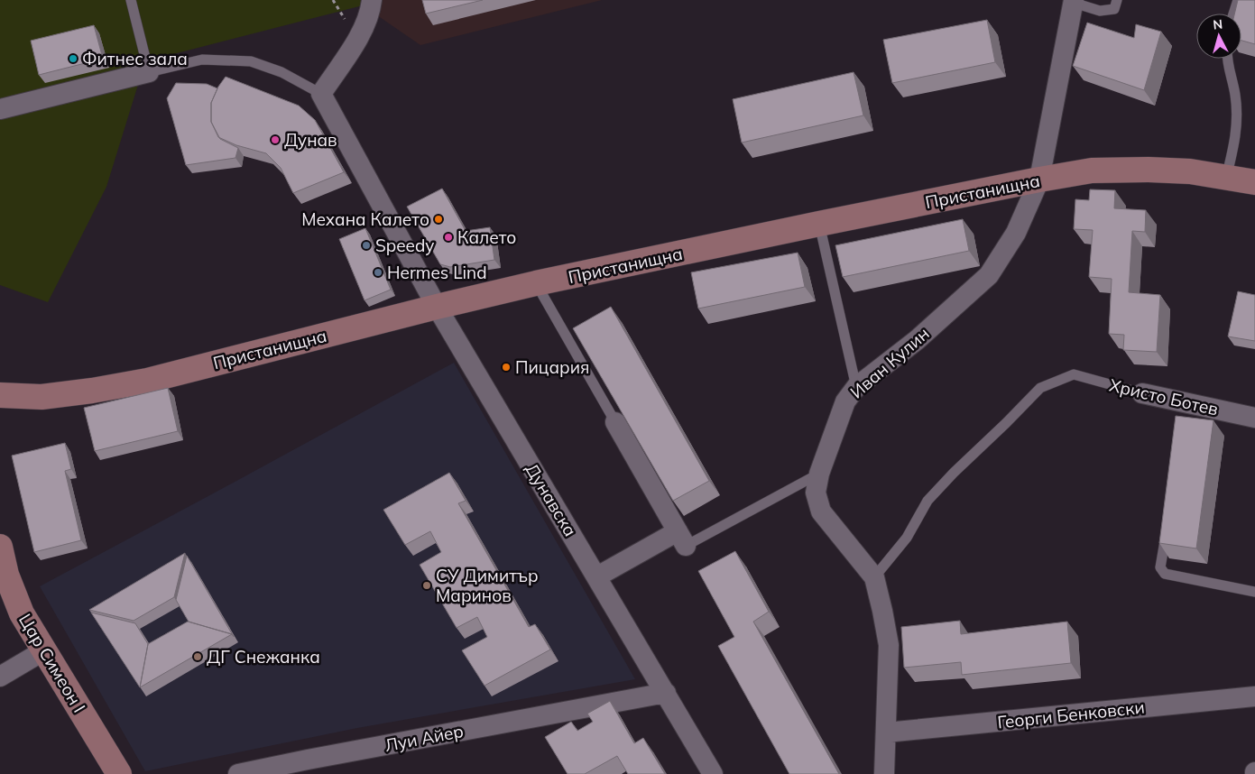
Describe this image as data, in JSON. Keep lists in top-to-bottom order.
{
  "streets": {
    "main road": ["Пристанищна", "Цар Симеон I"],
    "street": [
      "Иван Кулин",
      "Христо Ботев",
      "Дунавска",
      "Георги Бенковски",
      "Луи Айер"
    ]
  },
  "crossings": [
    ["Пристанищна", "Иван Кулин"],
    ["Пристанищна", "Дунавска"],
    ["Иван Кулин", "Христо Ботев"],
    ["Иван Кулин", "Георги Бенковски"],
    ["Дунавска", "Луи Айер"]
  ],
  "places": [
    "Фитнес зала",
    "Дунав",
    "Механа Калето",
    "Калето",
    "Speedy",
    "Hermes Lind",
    "Пицария",
    "СУ Димитър Маринов",
    "ДГ Снежанка"
  ],
  "north": "top"
}
